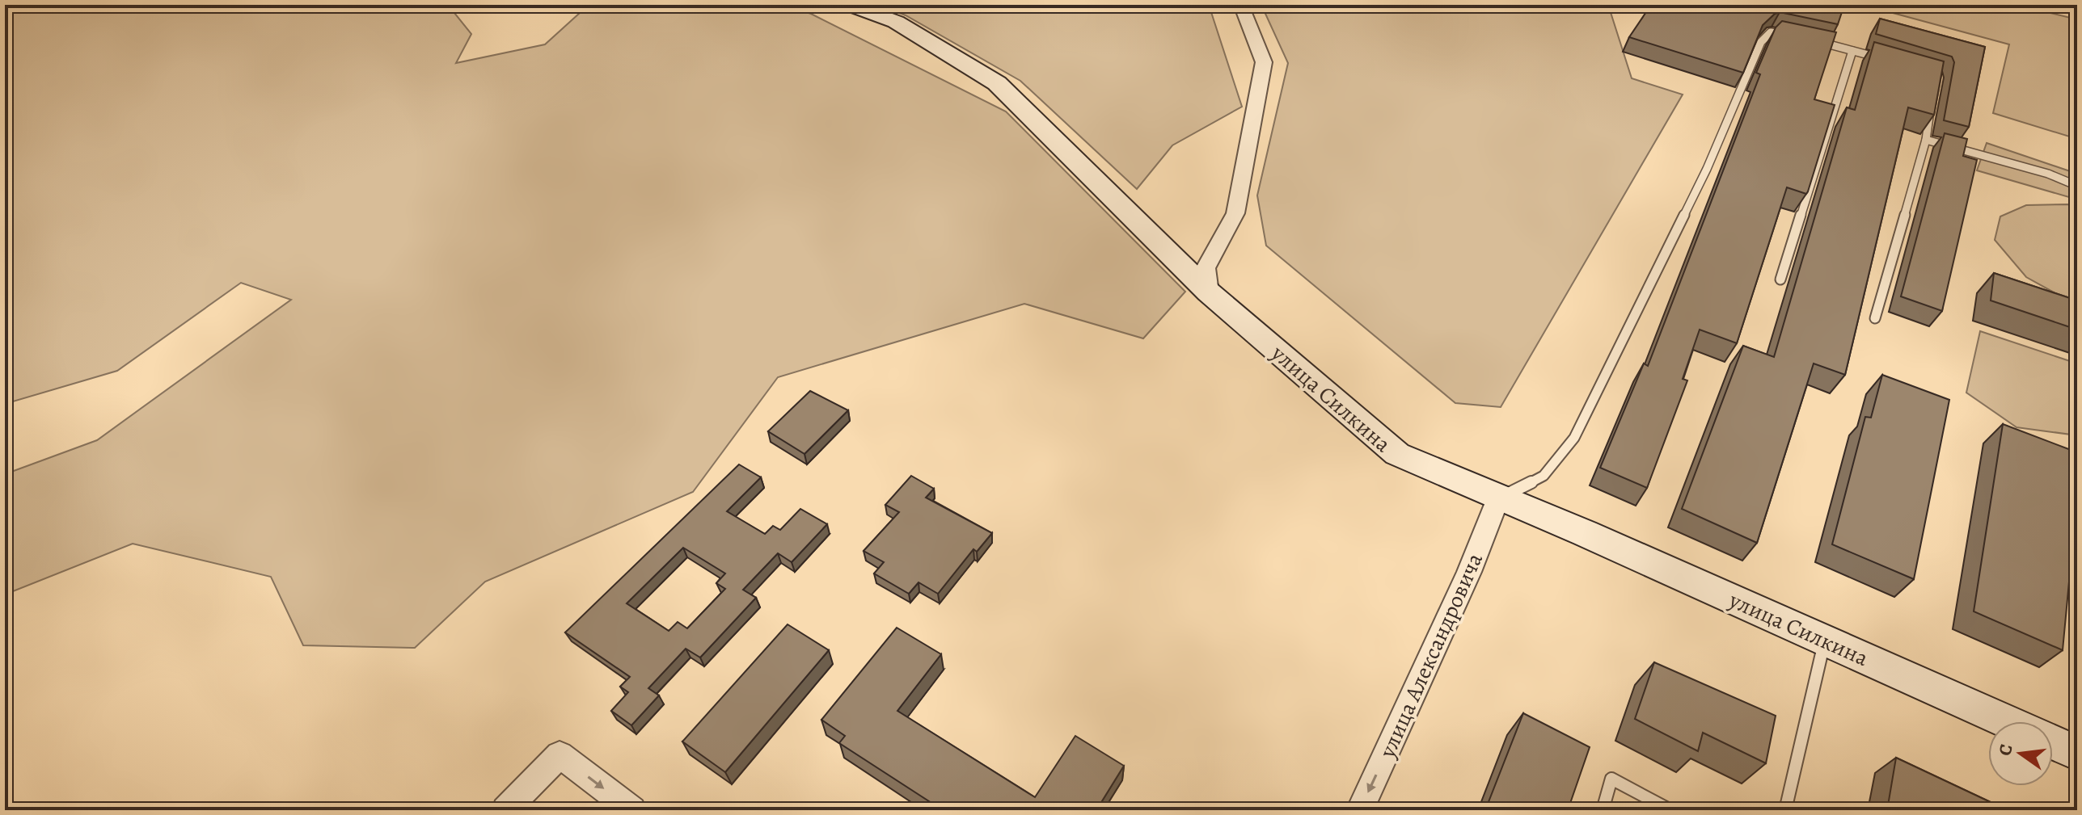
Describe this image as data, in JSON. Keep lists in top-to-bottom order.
{
  "streets": {
    "main road": ["улица Силкина"],
    "street": ["улица Александровича"]
  },
  "crossings": [
    ["улица Силкина", "улица Александровича"]
  ],
  "one_way": ["улица Александровича"],
  "north": "left"
}
